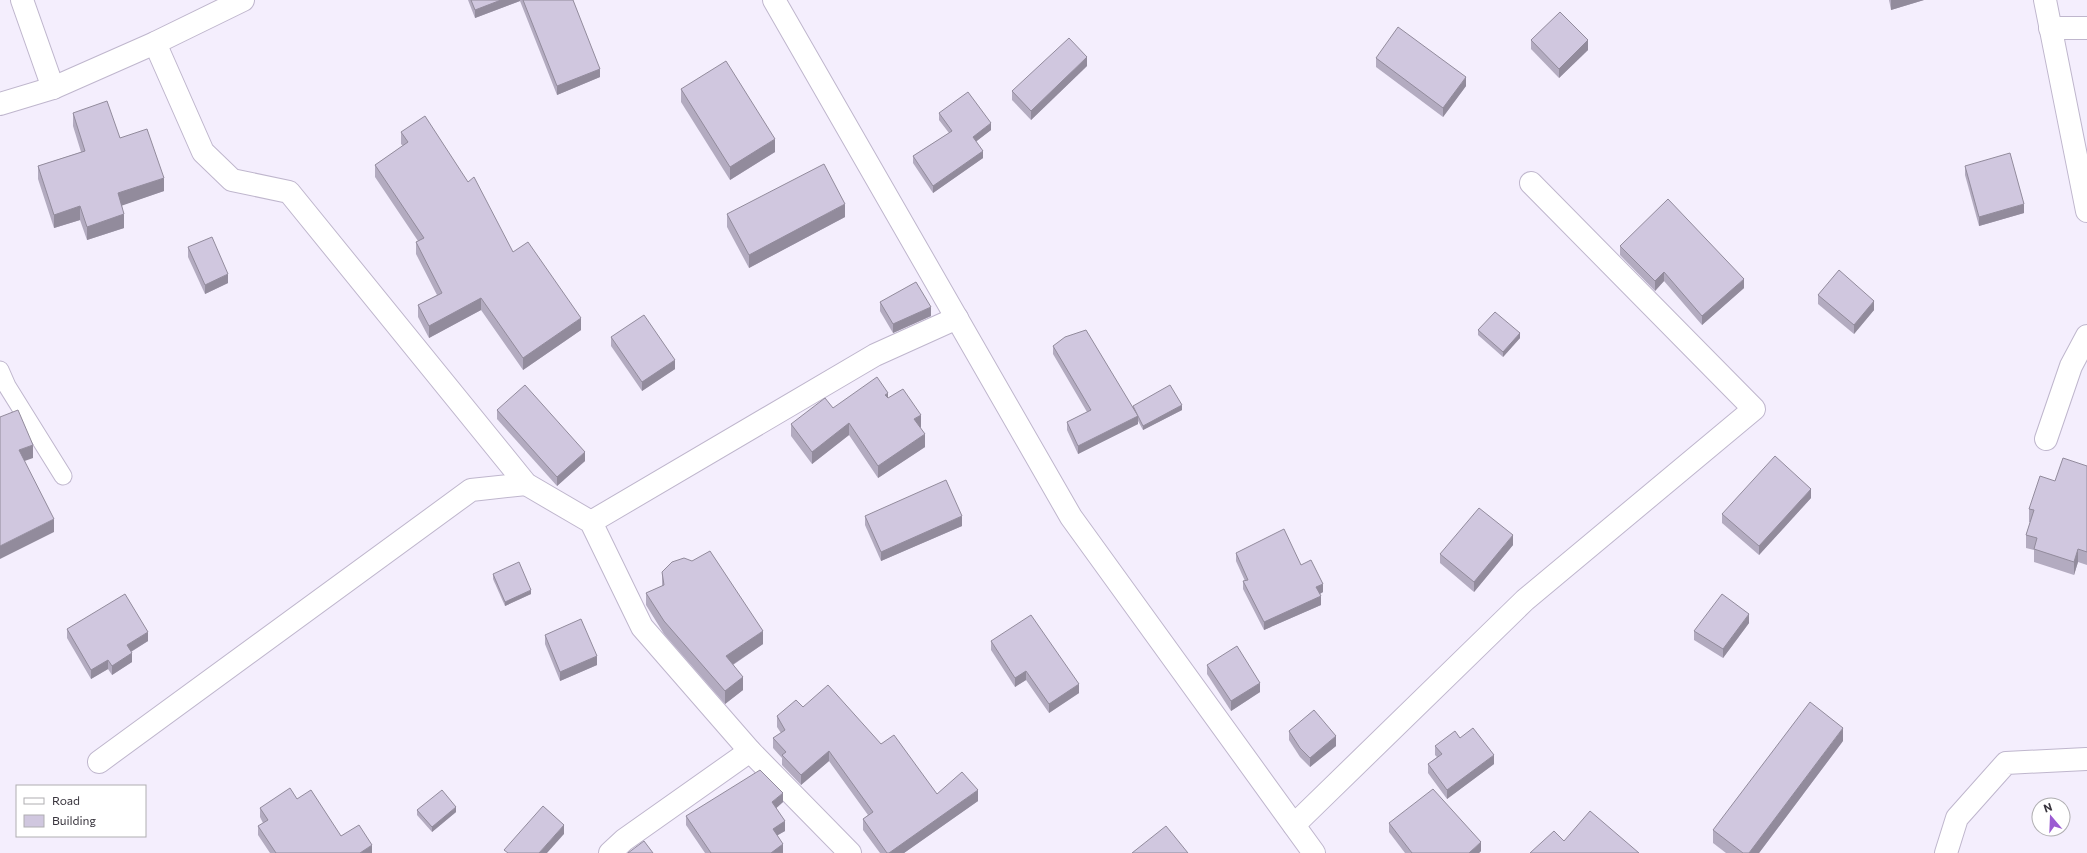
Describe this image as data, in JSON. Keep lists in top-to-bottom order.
{
  "legend": ["Road", "Building"],
  "north": "top"
}
